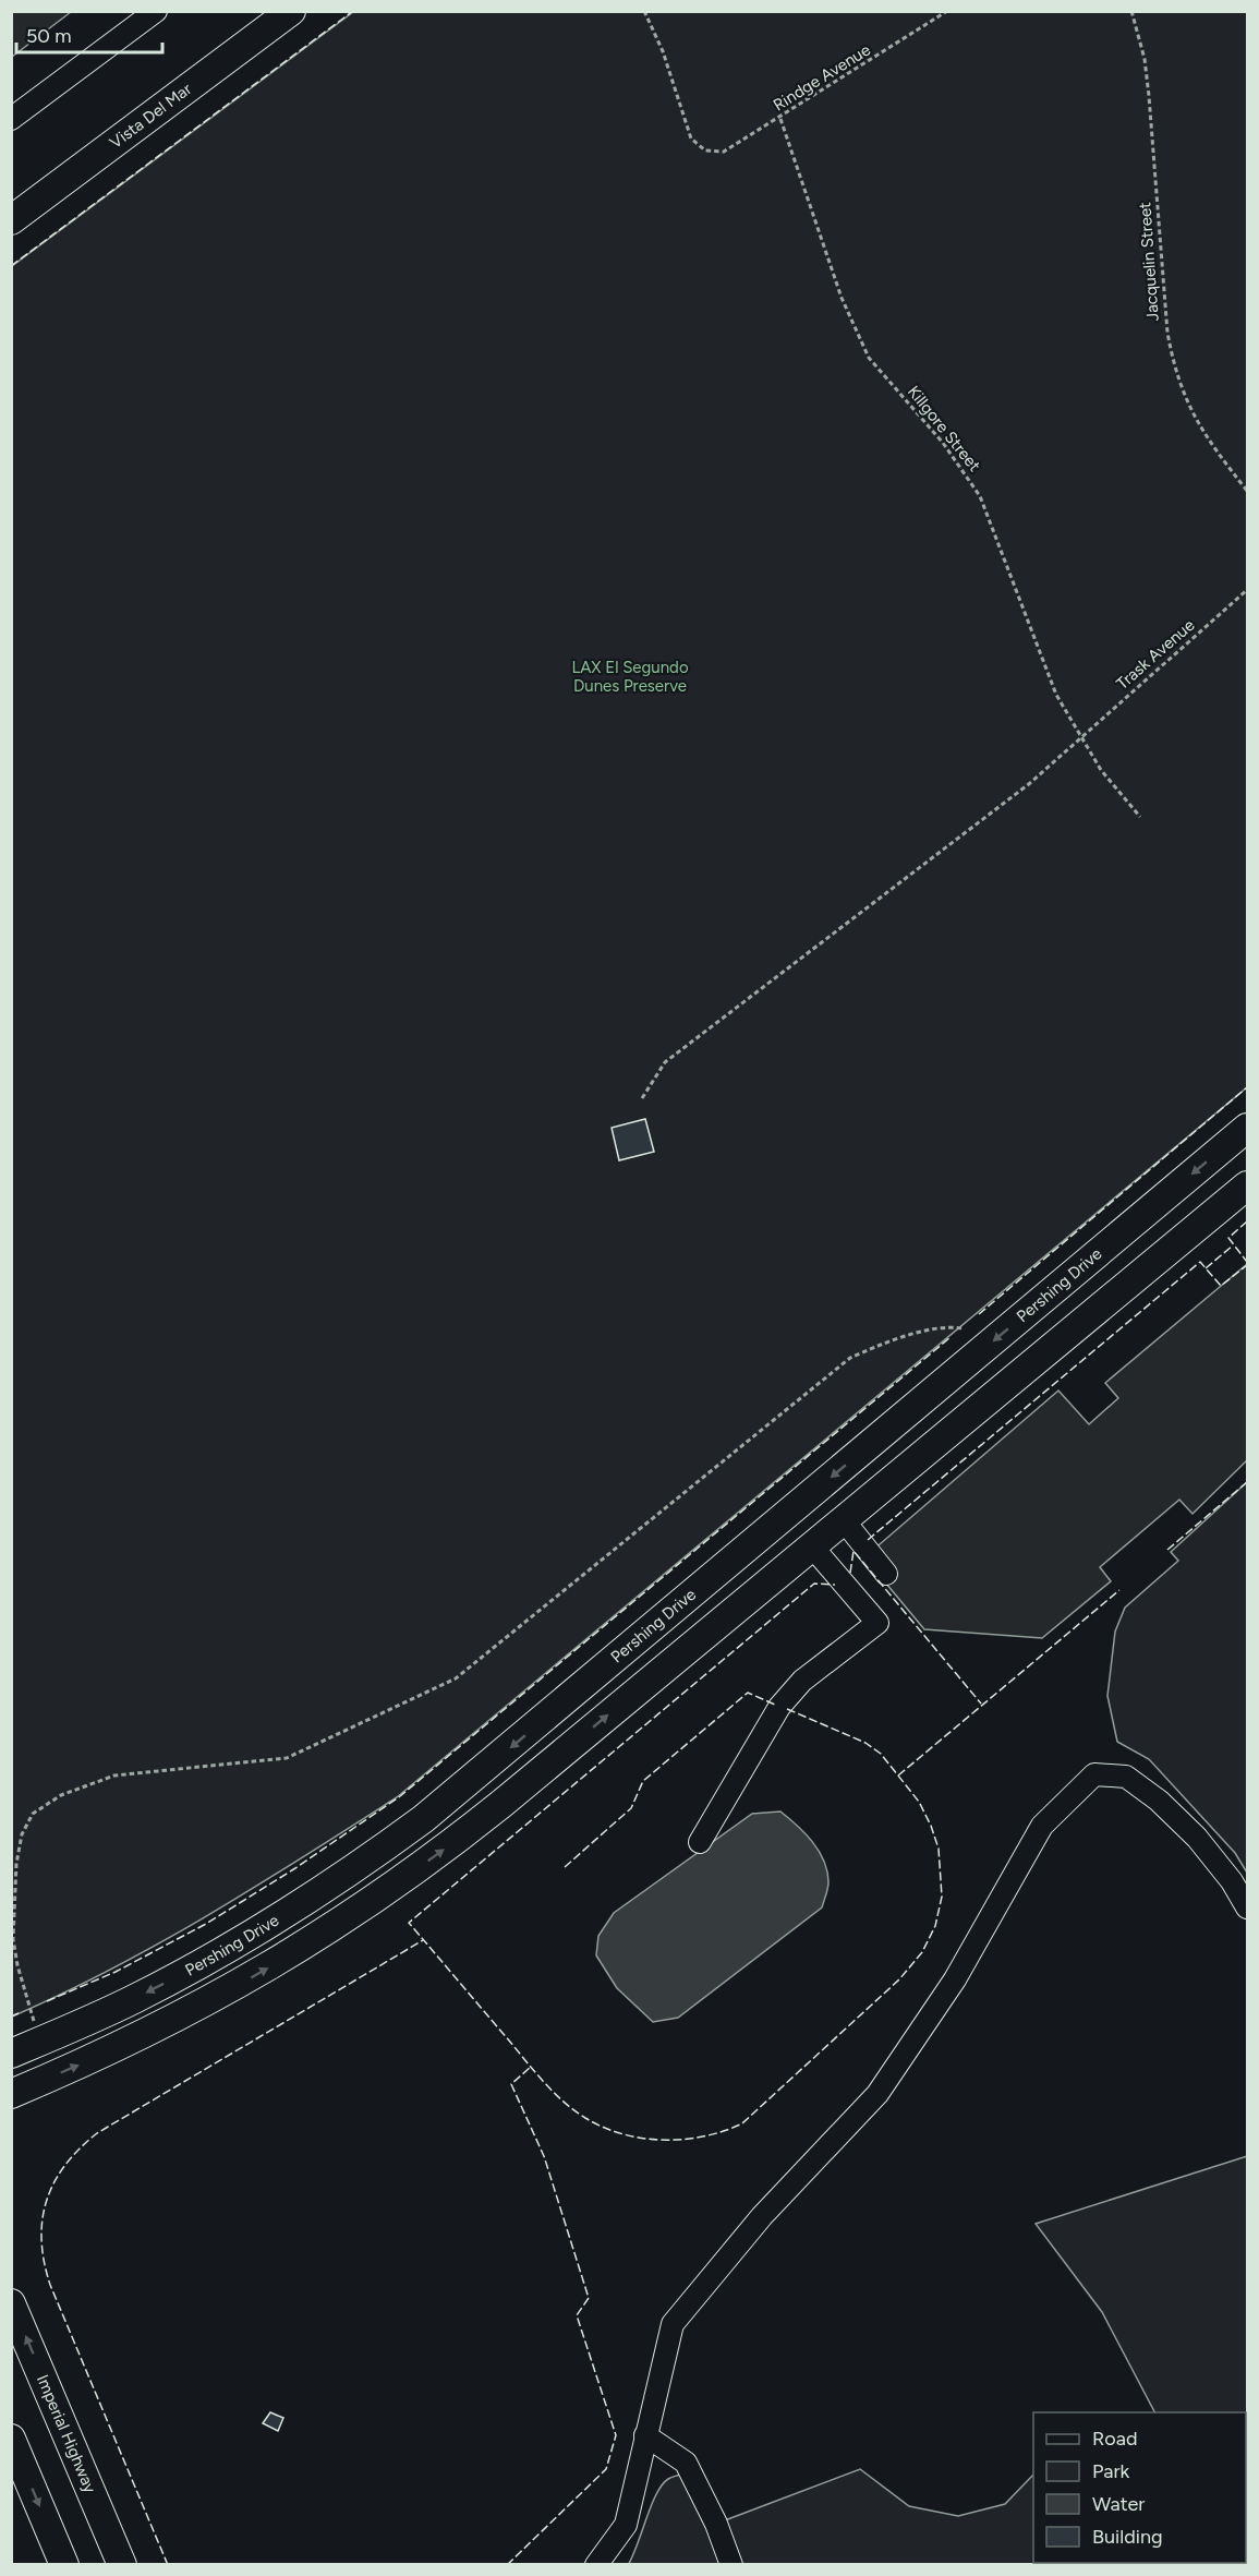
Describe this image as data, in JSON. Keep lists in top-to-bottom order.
{
  "streets": {
    "main road": ["Vista Del Mar", "Pershing Drive", "Imperial Highway"],
    "path": [
      "Rindge Avenue",
      "Jacquelin Street",
      "Killgore Street",
      "Trask Avenue"
    ]
  },
  "crossings": [
    ["Rindge Avenue", "Killgore Street"],
    ["Killgore Street", "Trask Avenue"]
  ],
  "parks": ["LAX El Segundo Dunes Preserve"],
  "legend": [
    "Road",
    "Park",
    "Water",
    "Building"
  ],
  "scale_bar": "50 m"
}
